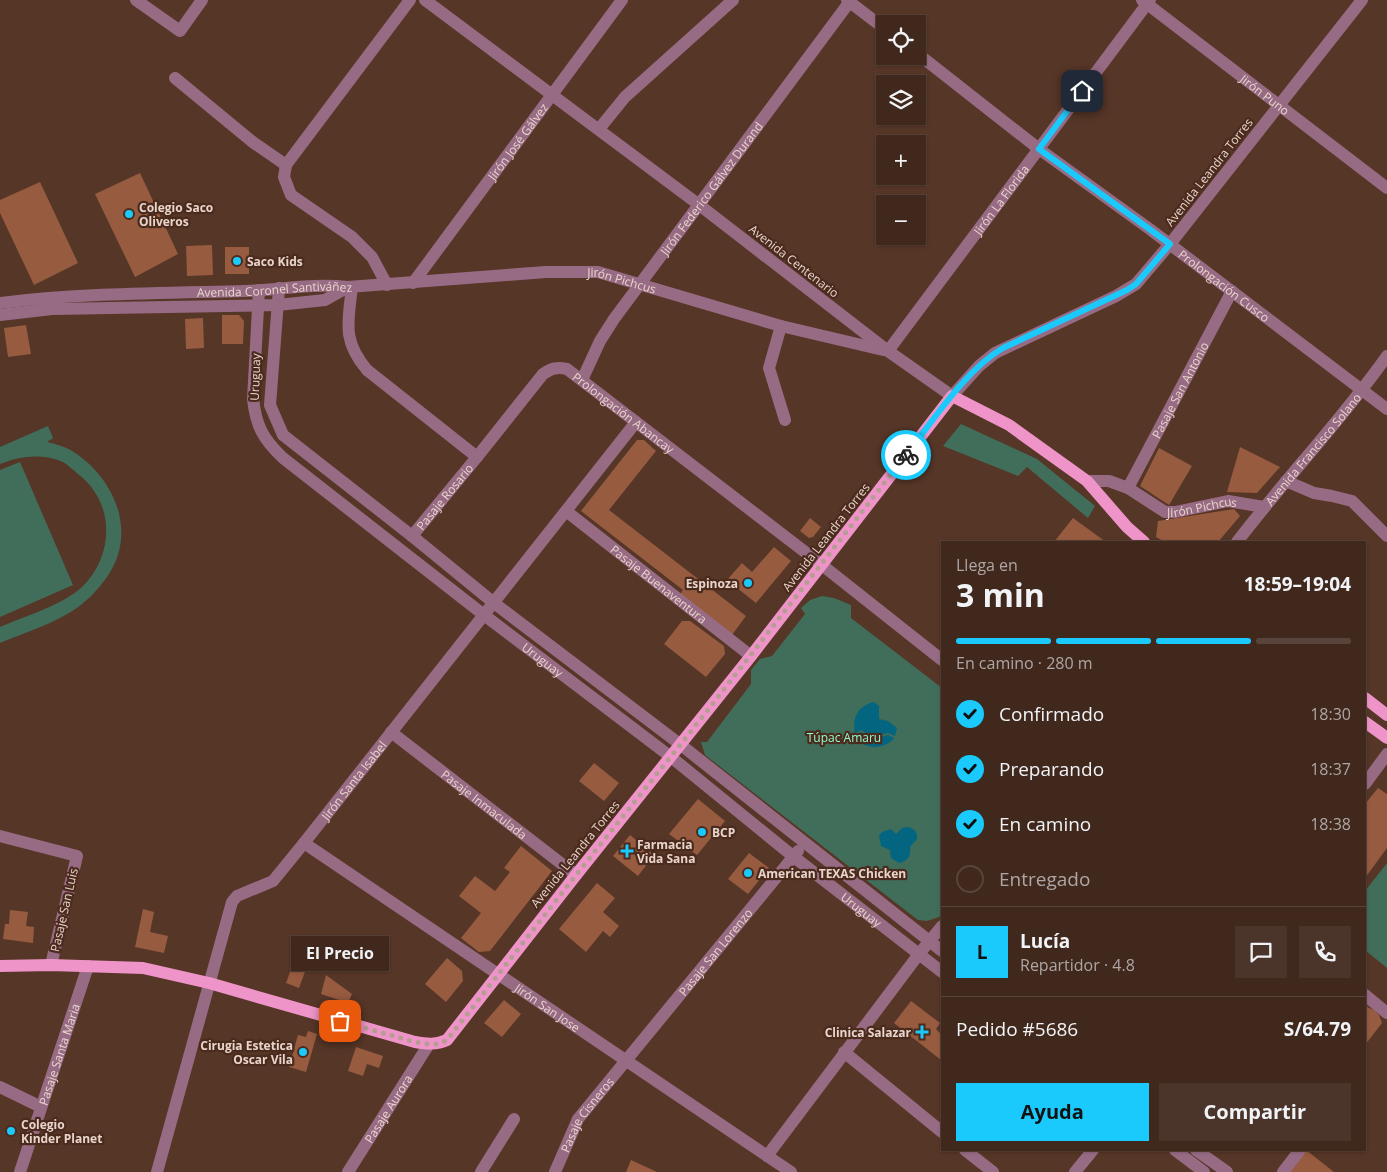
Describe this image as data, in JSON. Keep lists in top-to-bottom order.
{
  "streets": {
    "main road": ["Avenida Leandra Torres", "Avenida Centenario"],
    "street": [
      "Jirón Puno",
      "Jirón José Gálvez",
      "Jirón Federico Gálvez Durand",
      "Jirón La Florida",
      "Jirón Pichcus",
      "Prolongación Cusco",
      "Avenida Coronel Santiváñez",
      "Uruguay",
      "Pasaje San Antonio",
      "Prolongación Abancay",
      "Avenida Francisco Solano",
      "Pasaje Rosario",
      "Pasaje Buenaventura",
      "Jirón Santa Isabel",
      "Pasaje Inmaculada",
      "Pasaje San Luis",
      "Pasaje San Lorenzo",
      "Jirón San Jose",
      "Pasaje Santa Maria",
      "Pasaje Aurora",
      "Pasaje Cisneros"
    ]
  },
  "crossings": [
    ["Jirón Puno", "Avenida Leandra Torres"],
    ["Jirón Puno", "Jirón La Florida"],
    ["Jirón José Gálvez", "Avenida Centenario"],
    ["Jirón José Gálvez", "Jirón Pichcus"],
    ["Avenida Leandra Torres", "Avenida Centenario"],
    ["Avenida Leandra Torres", "Prolongación Cusco"],
    ["Avenida Leandra Torres", "Uruguay"],
    ["Avenida Leandra Torres", "Prolongación Abancay"],
    ["Avenida Leandra Torres", "Pasaje Buenaventura"],
    ["Avenida Leandra Torres", "Pasaje Inmaculada"],
    ["Avenida Leandra Torres", "Jirón San Jose"],
    ["Avenida Leandra Torres", "Pasaje Aurora"],
    ["Jirón Federico Gálvez Durand", "Avenida Centenario"],
    ["Jirón Federico Gálvez Durand", "Jirón Pichcus"],
    ["Jirón Federico Gálvez Durand", "Prolongación Abancay"],
    ["Jirón La Florida", "Avenida Centenario"],
    ["Jirón La Florida", "Jirón Pichcus"],
    ["Jirón La Florida", "Prolongación Cusco"],
    ["Avenida Centenario", "Jirón Pichcus"],
    ["Jirón Pichcus", "Avenida Coronel Santiváñez"],
    ["Jirón Pichcus", "Pasaje San Antonio"],
    ["Jirón Pichcus", "Avenida Francisco Solano"],
    ["Prolongación Cusco", "Pasaje San Antonio"],
    ["Prolongación Cusco", "Avenida Francisco Solano"],
    ["Avenida Coronel Santiváñez", "Uruguay"],
    ["Uruguay", "Pasaje Rosario"],
    ["Uruguay", "Jirón Santa Isabel"],
    ["Uruguay", "Pasaje San Lorenzo"],
    ["Prolongación Abancay", "Pasaje Rosario"],
    ["Prolongación Abancay", "Jirón Santa Isabel"],
    ["Pasaje Buenaventura", "Jirón Santa Isabel"],
    ["Jirón Santa Isabel", "Pasaje Inmaculada"],
    ["Jirón Santa Isabel", "Jirón San Jose"],
    ["Pasaje San Lorenzo", "Jirón San Jose"],
    ["Pasaje San Lorenzo", "Pasaje Cisneros"],
    ["Jirón San Jose", "Pasaje Cisneros"]
  ],
  "parks": ["Túpac Amaru"],
  "places": {
    "other": [
      "Colegio Saco Oliveros",
      "Saco Kids",
      "Espinoza",
      "BCP",
      "American TEXAS Chicken",
      "El Precio",
      "Cirugia Estetica Oscar Vila",
      "Colegio Kinder Planet"
    ],
    "health": ["Farmacia Vida Sana", "Clinica Salazar"]
  },
  "page": {
    "map_buttons": ["+", "−"],
    "heading": ["3 min", "Llega en", "18:59–19:04"],
    "panel": [
      "Lucía",
      "Repartidor · 4.8",
      "Pedido #5686",
      "S/64.79"
    ],
    "bar": "En camino · 280 m",
    "list": [
      ["Confirmado", "18:30"],
      ["Preparando", "18:37"],
      ["En camino", "18:38"],
      "Entregado"
    ],
    "round": "L",
    "bubble": "El Precio",
    "buttons": ["Ayuda", "Compartir"]
  }
}
